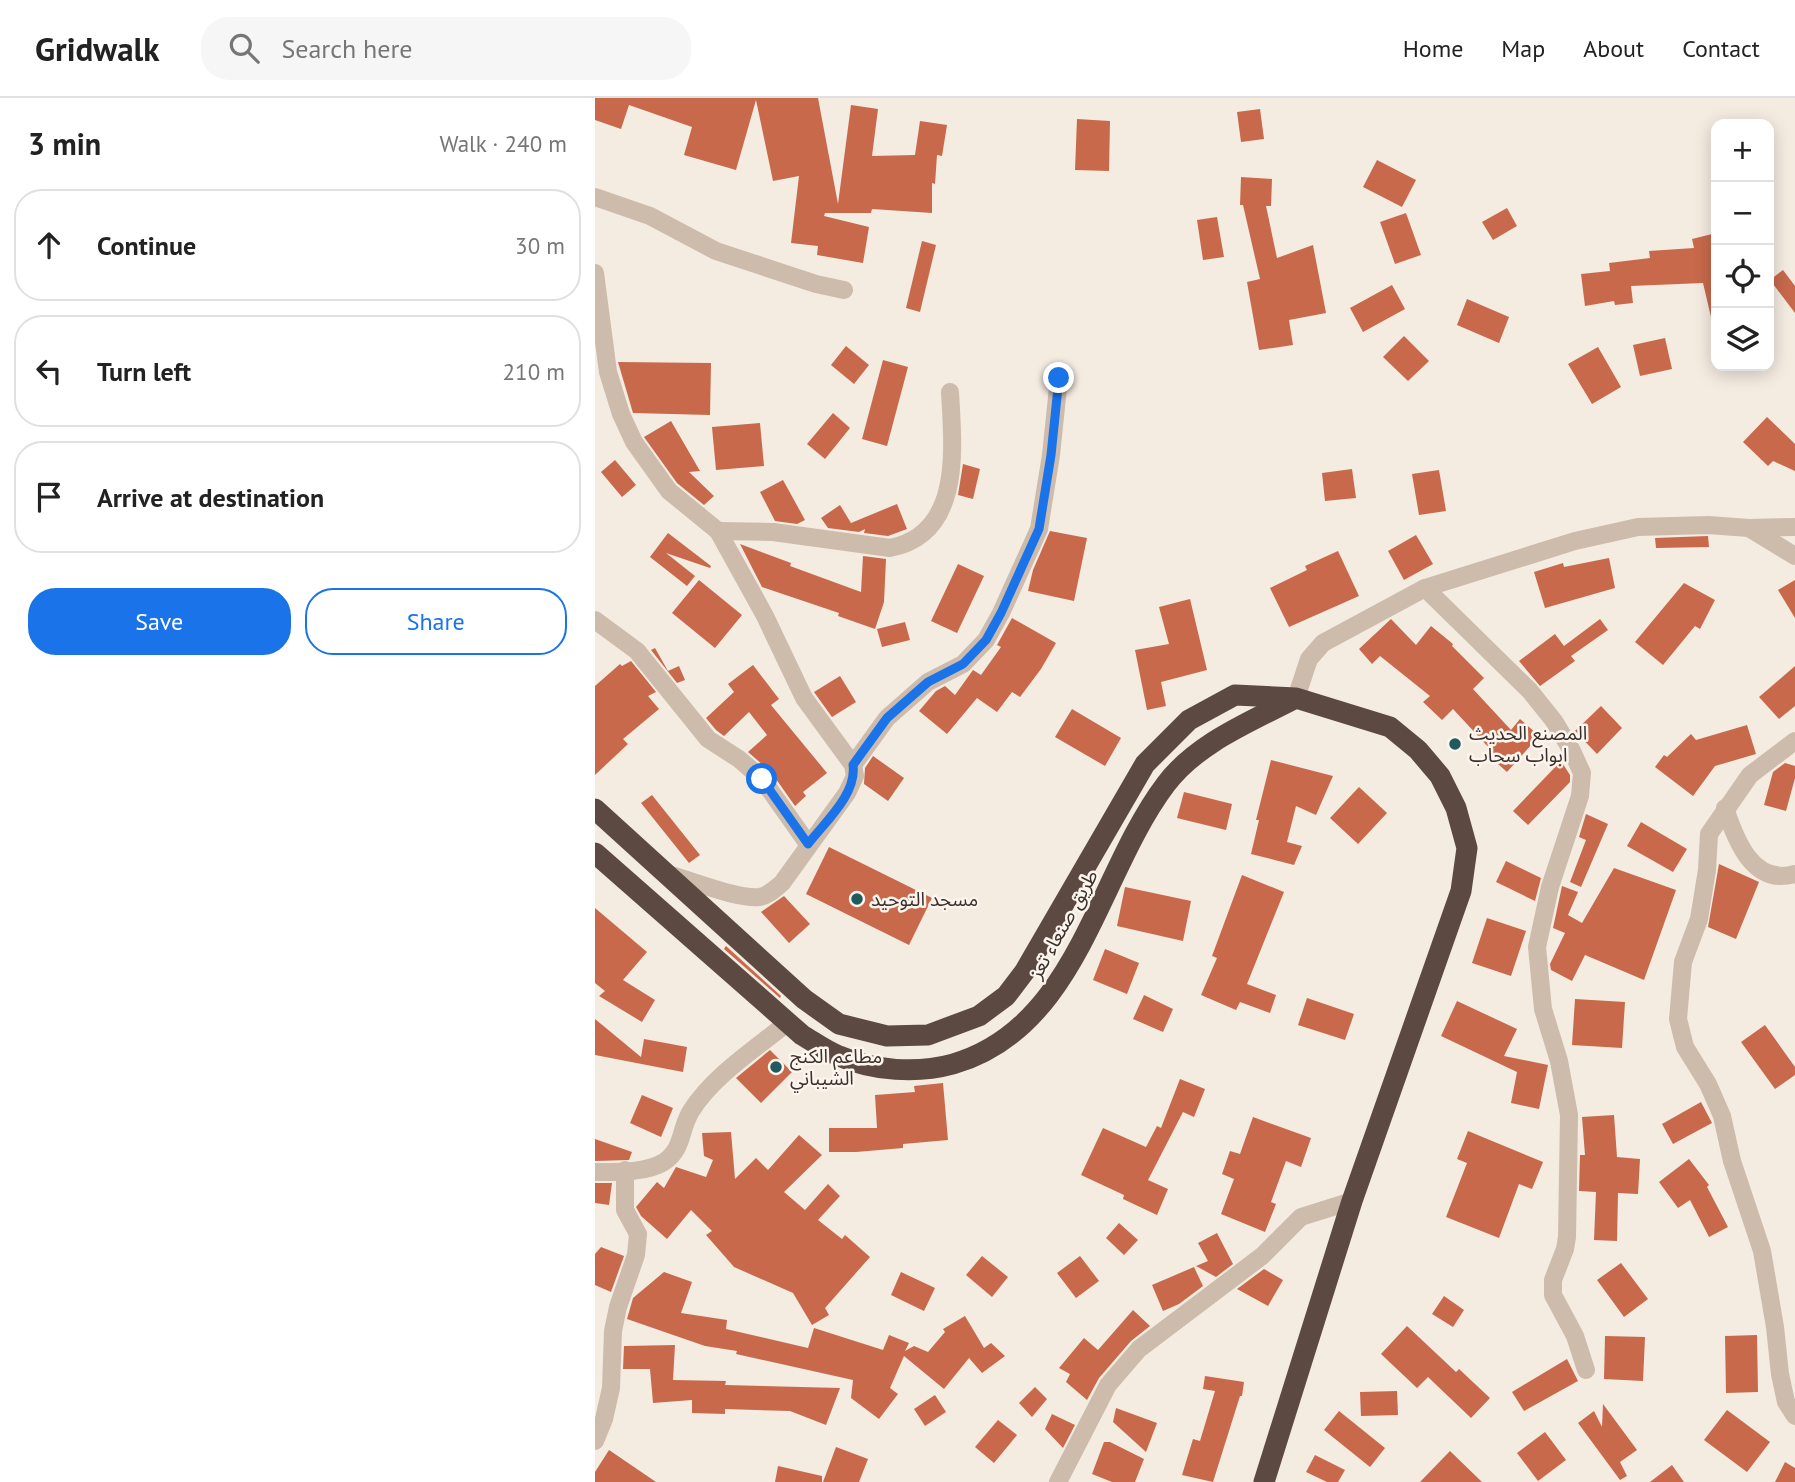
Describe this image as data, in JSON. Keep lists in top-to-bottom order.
{
  "streets": {
    "highway": ["طريق صنعاء تعز"]
  },
  "places": ["المصنع الحديث ابواب سحاب", "مسجد التوحيد", "مطاعم الكنج الشيباني"],
  "page": {
    "header": "Gridwalk",
    "search": "Search here",
    "nav": [
      "Home",
      "Map",
      "About",
      "Contact"
    ],
    "heading": ["3 min", "Walk · 240 m"],
    "map_buttons": ["+", "−"],
    "list": [
      ["Continue", "30 m"],
      ["Turn left", "210 m"],
      "Arrive at destination"
    ],
    "buttons": ["Save", "Share"]
  }
}
